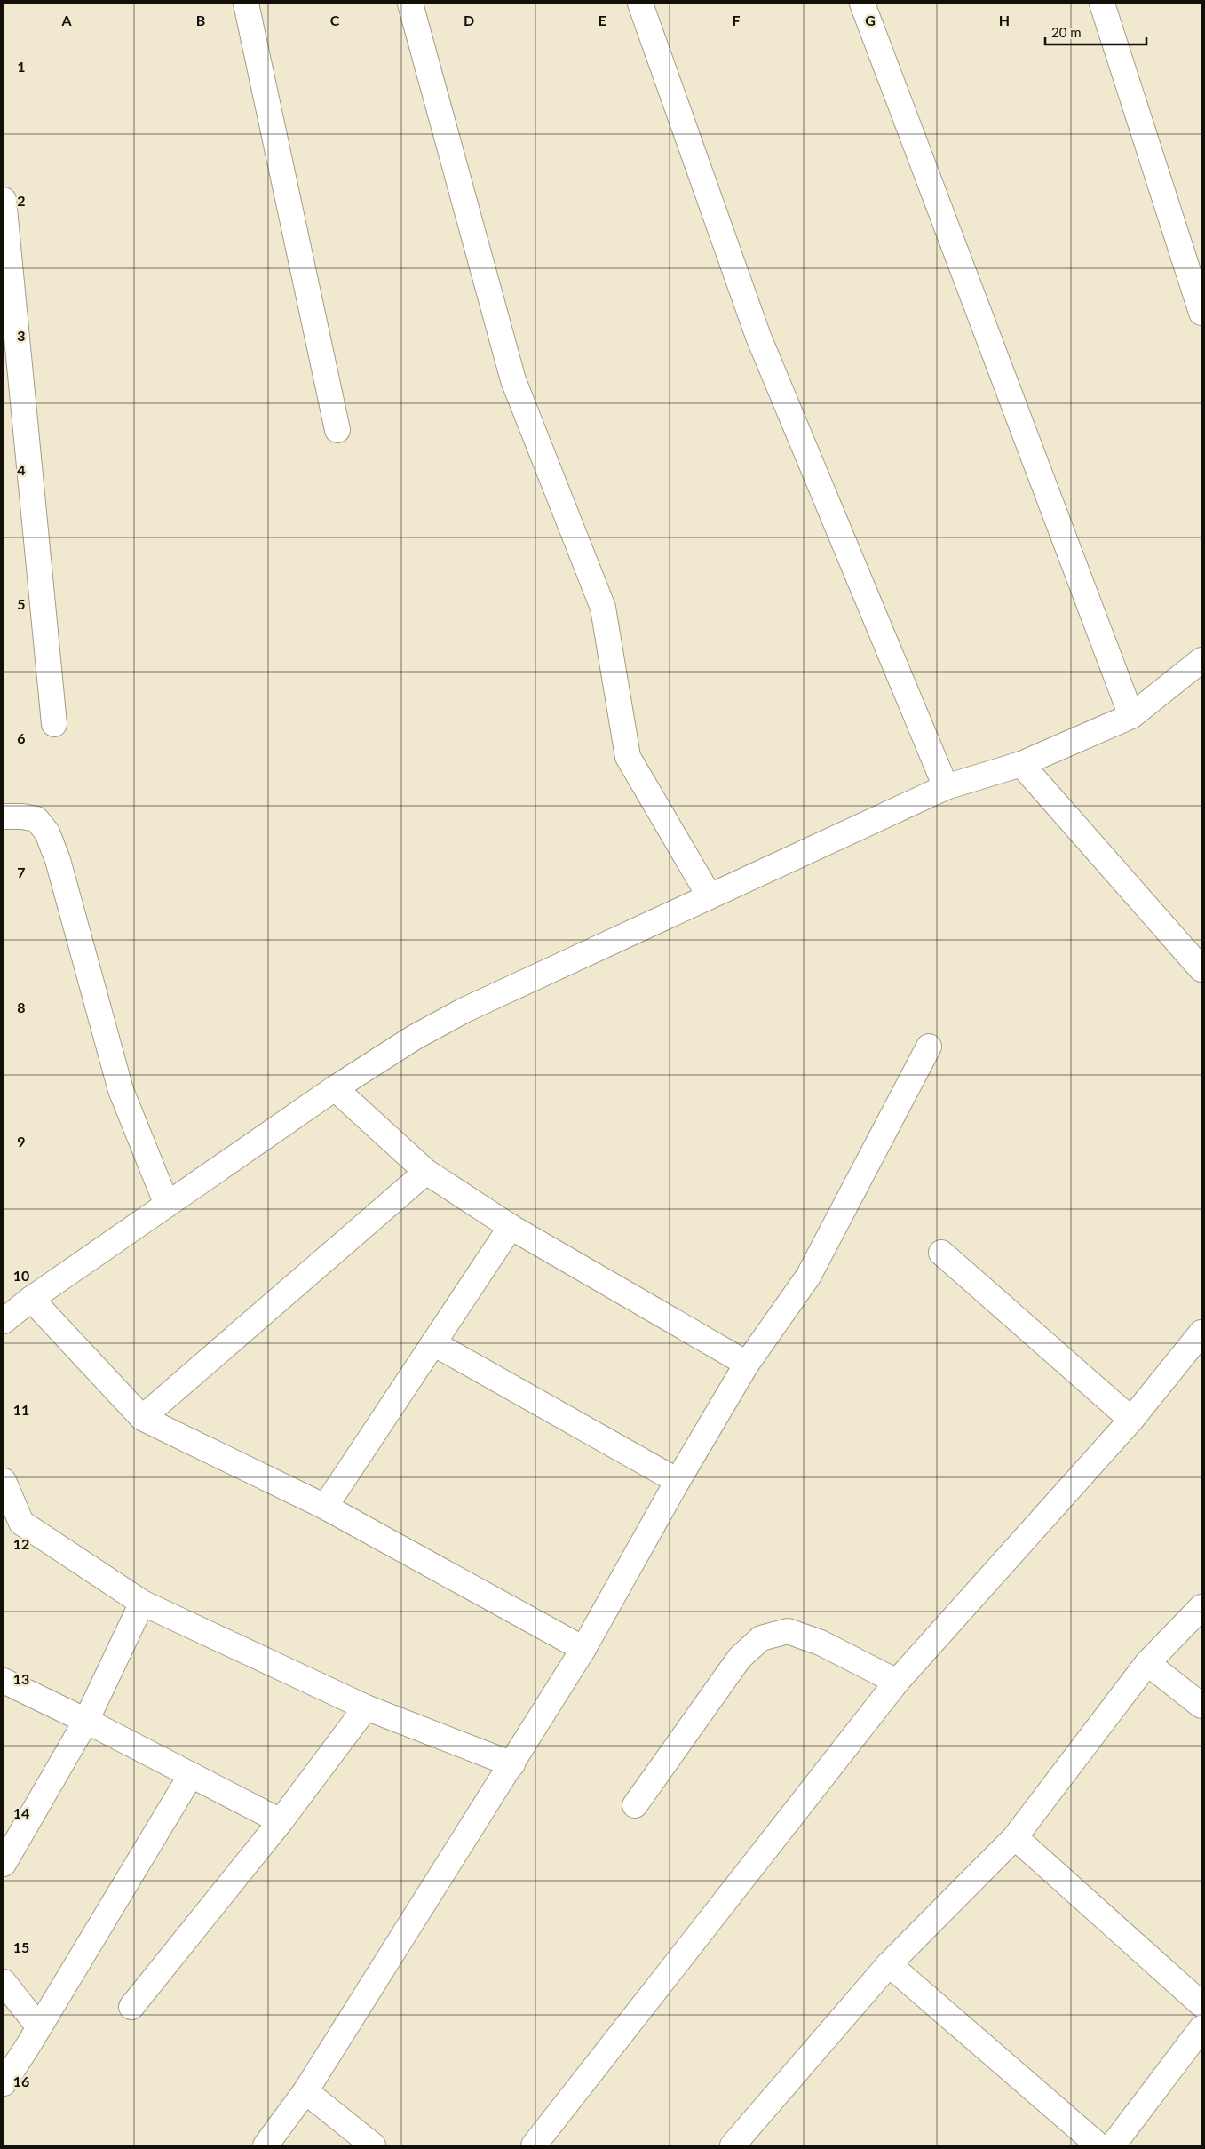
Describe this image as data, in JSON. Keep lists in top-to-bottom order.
{
  "scale_bar": "20 m",
  "grid": {
    "columns": [
      "A",
      "B",
      "C",
      "D",
      "E",
      "F",
      "G",
      "H"
    ],
    "rows": [
      "1",
      "2",
      "3",
      "4",
      "5",
      "6",
      "7",
      "8",
      "9",
      "10",
      "11",
      "12",
      "13",
      "14",
      "15",
      "16"
    ]
  }
}
